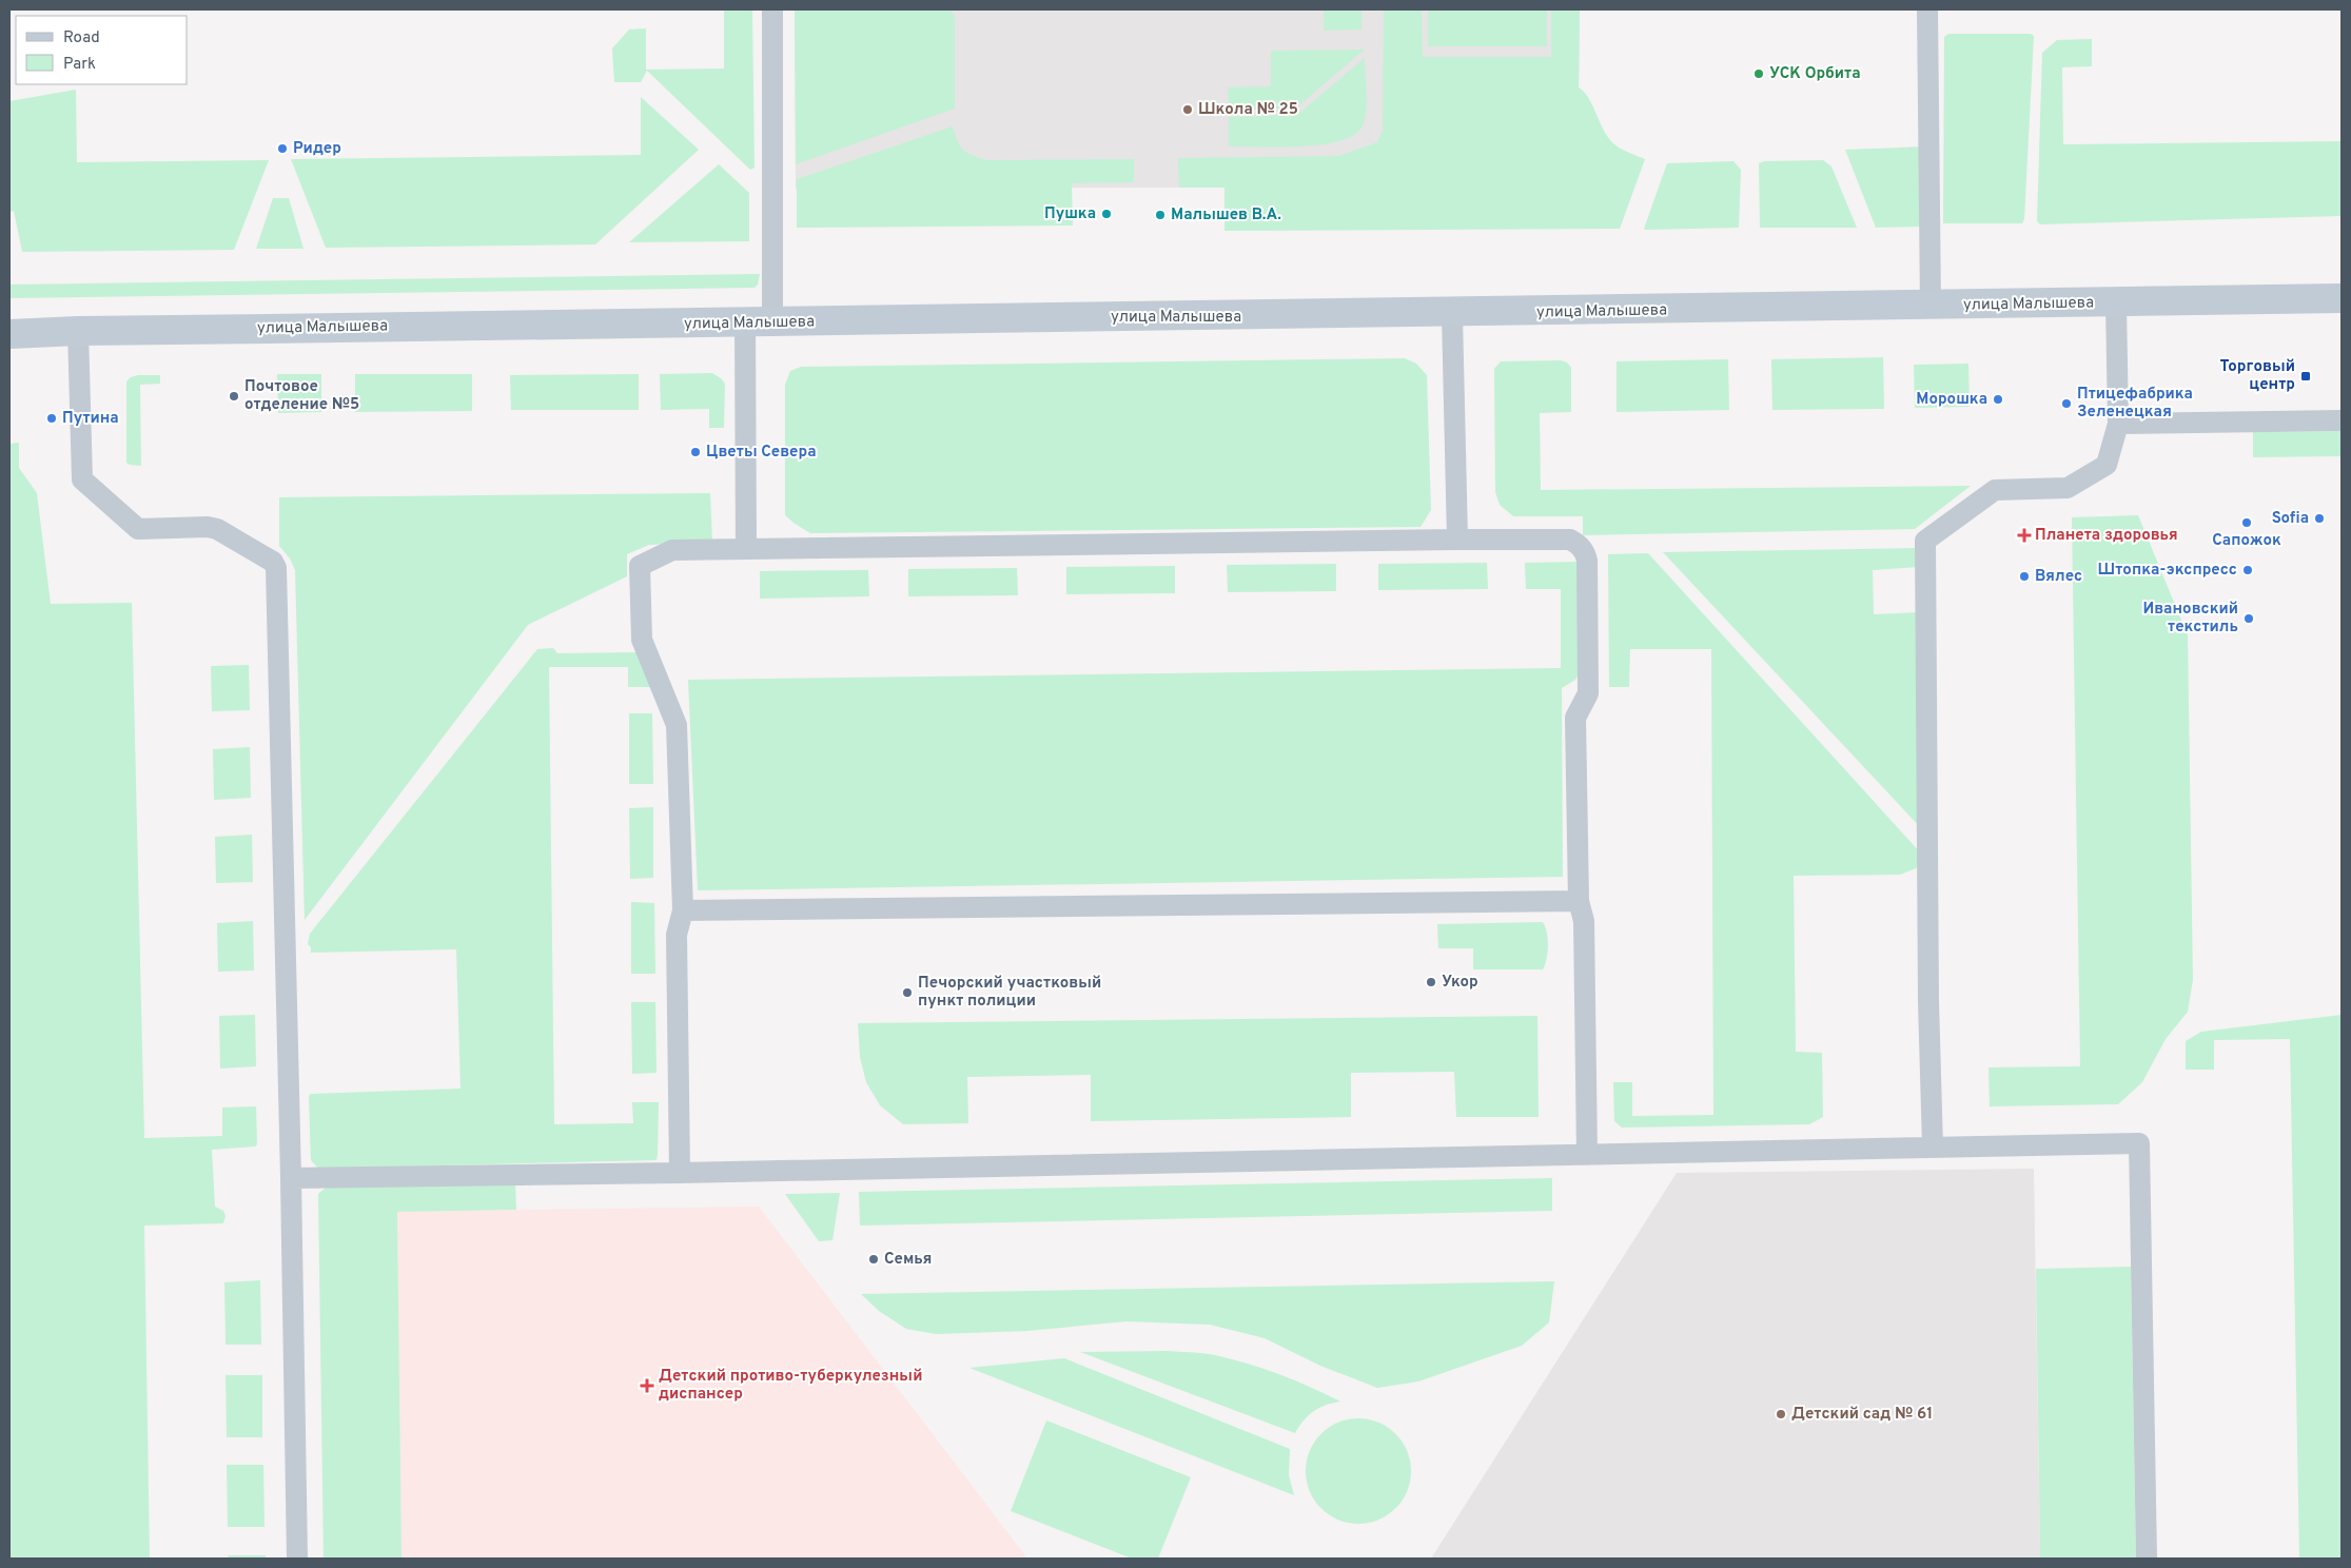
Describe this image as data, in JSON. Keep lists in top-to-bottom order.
{
  "streets": {
    "street": ["улица Малышева"]
  },
  "places": {
    "other": [
      "УСК Орбита",
      "Школа № 25",
      "Ридер",
      "Пушка",
      "Малышев В.А.",
      "Почтовое отделение №5",
      "Морошка",
      "Птицефабрика Зеленецкая",
      "Путина",
      "Цветы Севера",
      "Sofia",
      "Сапожок",
      "Штопка-экспресс",
      "Вялес",
      "Ивановский текстиль",
      "Укор",
      "Печорский участковый пункт полиции",
      "Семья",
      "Детский сад № 61"
    ],
    "transit": ["Торговый центр"],
    "health": ["Планета здоровья", "Детский противо-туберкулезный диспансер"]
  },
  "legend": ["Road", "Park"]
}
